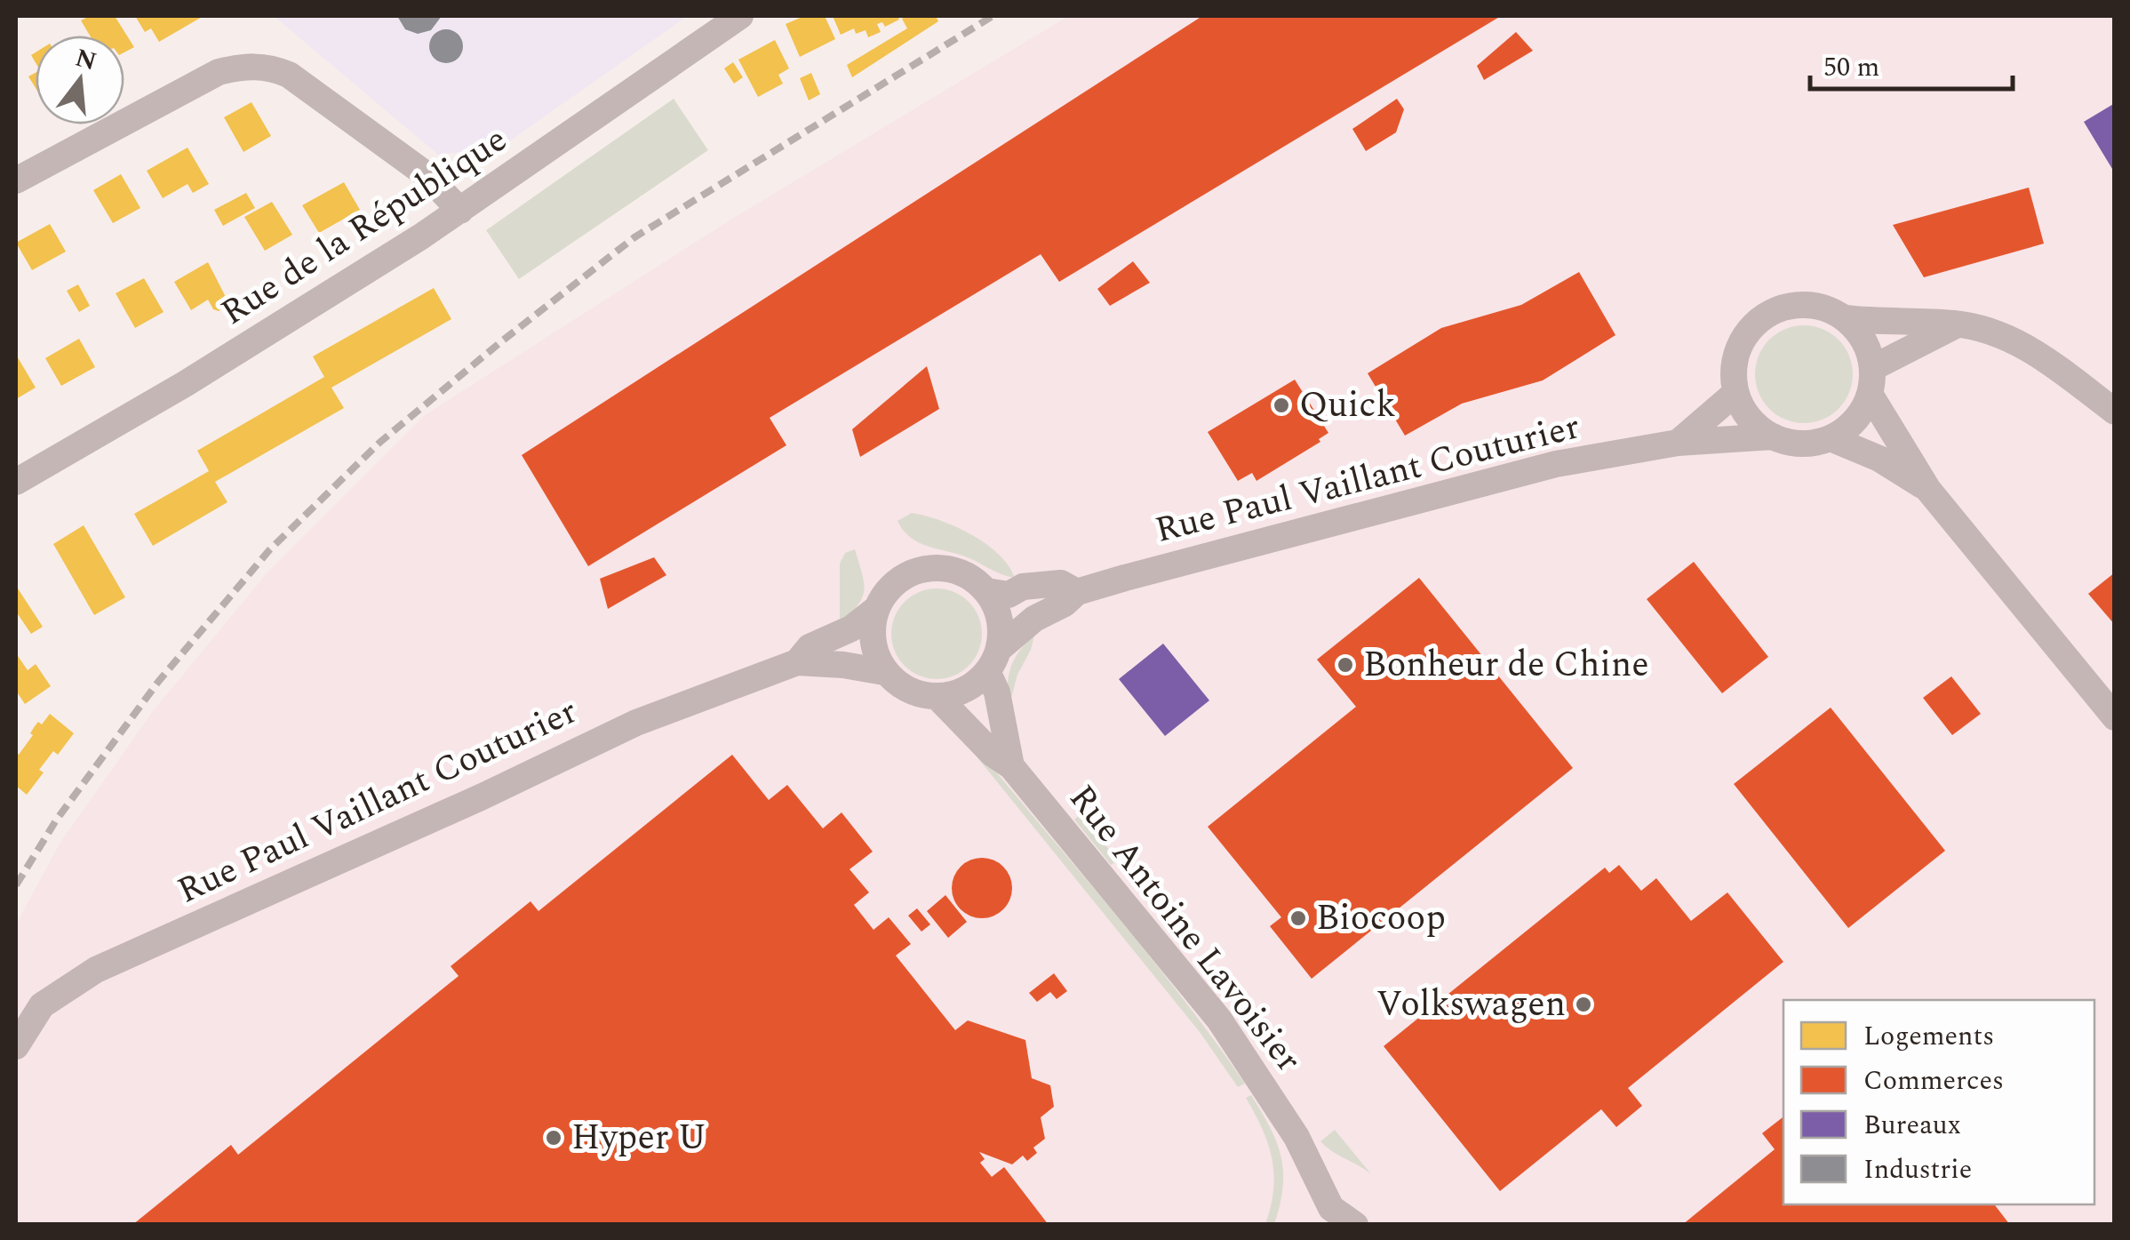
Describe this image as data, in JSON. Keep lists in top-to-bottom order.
{
  "streets": {
    "street": ["Rue de la République", "Rue Paul Vaillant Couturier", "Rue Antoine Lavoisier"]
  },
  "crossings": [
    ["Rue Paul Vaillant Couturier", "Rue Antoine Lavoisier"]
  ],
  "places": [
    "Quick",
    "Bonheur de Chine",
    "Biocoop",
    "Volkswagen",
    "Hyper U"
  ],
  "legend": [
    "Logements",
    "Commerces",
    "Bureaux",
    "Industrie"
  ],
  "scale_bar": "50 m",
  "north": "top"
}
